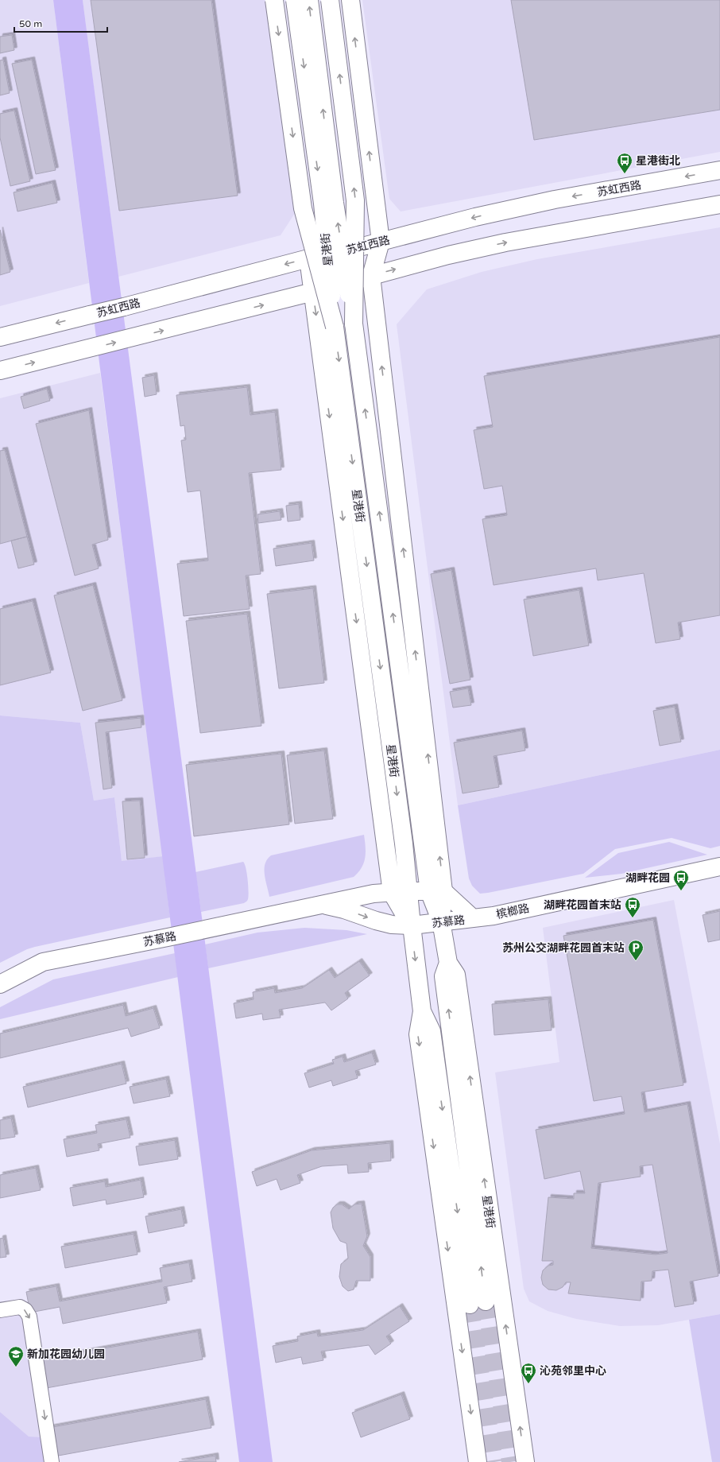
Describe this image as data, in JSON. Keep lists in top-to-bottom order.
{
  "streets": {
    "main road": [
      "苏虹西路",
      "星港街",
      "槟榔路",
      "苏慕路"
    ]
  },
  "crossings": [
    ["星港街", "苏慕路"],
    ["槟榔路", "苏慕路"]
  ],
  "places": {
    "bus stop": [
      "星港街北",
      "湖畔花园",
      "湖畔花园首末站",
      "沁苑邻里中心"
    ],
    "parking": ["苏州公交湖畔花园首末站"],
    "school or university": ["新加花园幼儿园"]
  },
  "scale_bar": "50 m"
}
